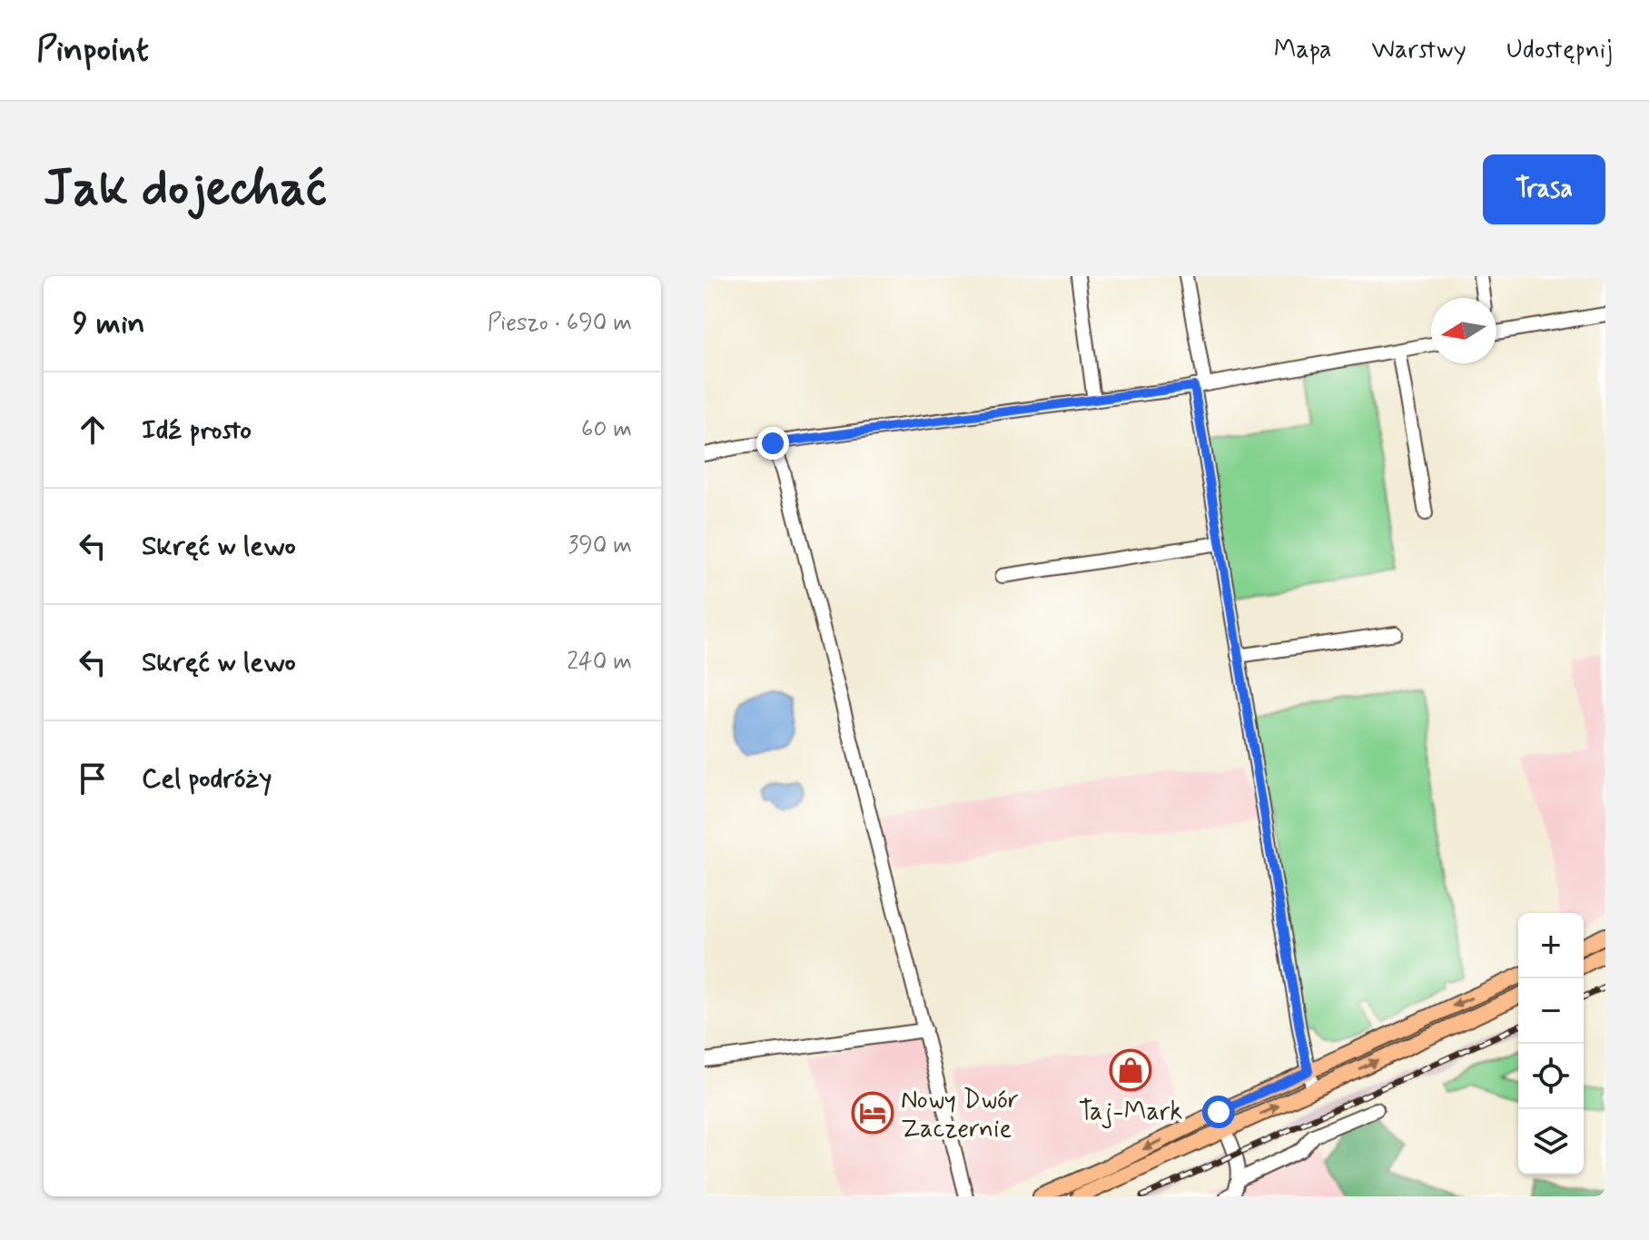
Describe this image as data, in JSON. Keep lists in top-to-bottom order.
{
  "places": {
    "shop": ["Taj-Mark"],
    "hotel": ["Nowy Dwór Zaczernie"]
  },
  "north": "left",
  "page": {
    "header": "Pinpoint",
    "nav": ["Mapa", "Warstwy", "Udostępnij"],
    "buttons": "Trasa",
    "title": "Jak dojechać",
    "heading": ["9 min", "Pieszo · 690 m"],
    "list": [
      ["Idź prosto", "60 m"],
      ["Skręć w lewo", "390 m"],
      ["Skręć w lewo", "240 m"],
      "Cel podróży"
    ],
    "map_buttons": ["+", "−"]
  }
}
